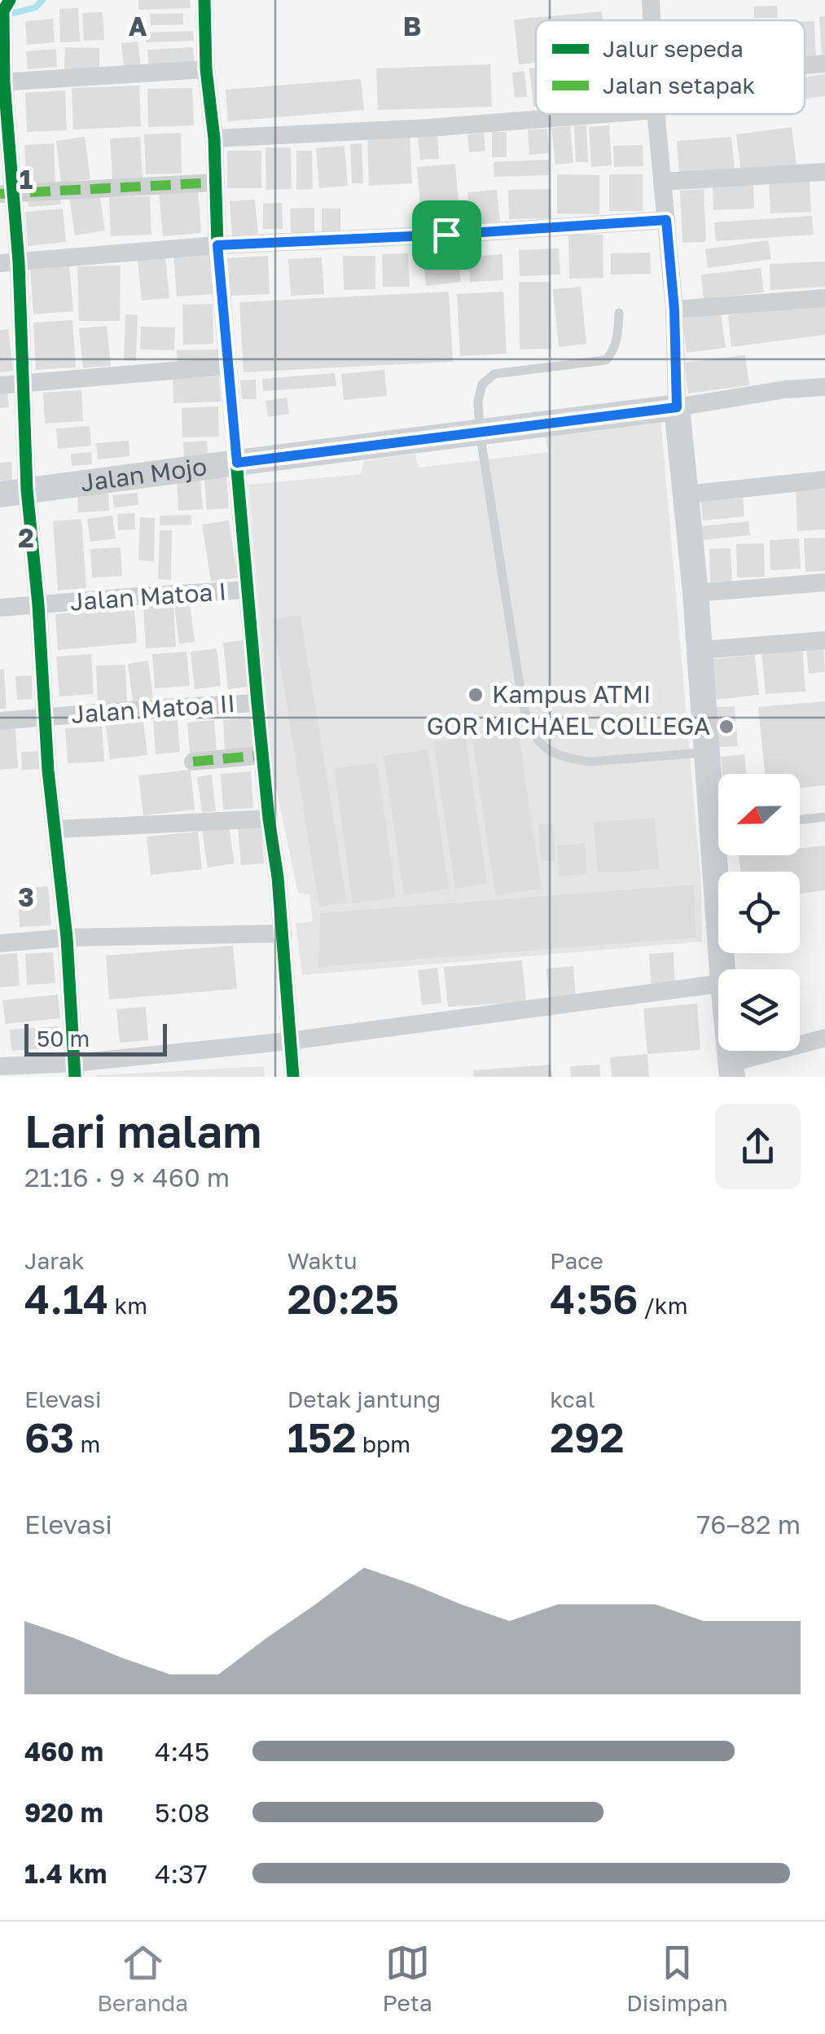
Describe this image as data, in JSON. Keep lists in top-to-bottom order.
{
  "streets": {
    "street": ["Jalan Mojo", "Jalan Matoa I", "Jalan Matoa II"]
  },
  "places": ["Kampus ATMI", "GOR MICHAEL COLLEGA"],
  "legend": ["Jalur sepeda", "Jalan setapak"],
  "scale_bar": "50 m",
  "north": "left",
  "page": {
    "scale": "50 m",
    "heading": ["Lari malam", "21:16 · 9 × 460 m"],
    "stats": [
      ["Jarak", "4.14 km"],
      ["Waktu", "20:25"],
      ["Pace", "4:56 /km"],
      ["Elevasi", "63 m"],
      ["Detak jantung", "152 bpm"],
      ["kcal", "292"]
    ],
    "chart": ["Elevasi", "76–82 m"],
    "list": [
      {
        "name": "460 m",
        "note": "4:45"
      },
      {
        "name": "920 m",
        "note": "5:08"
      },
      {
        "name": "1.4 km",
        "note": "4:37"
      }
    ],
    "tabs": ["Beranda", "Peta", "Disimpan"]
  },
  "grid": {
    "columns": ["A", "B"],
    "rows": ["1", "2", "3"]
  }
}
